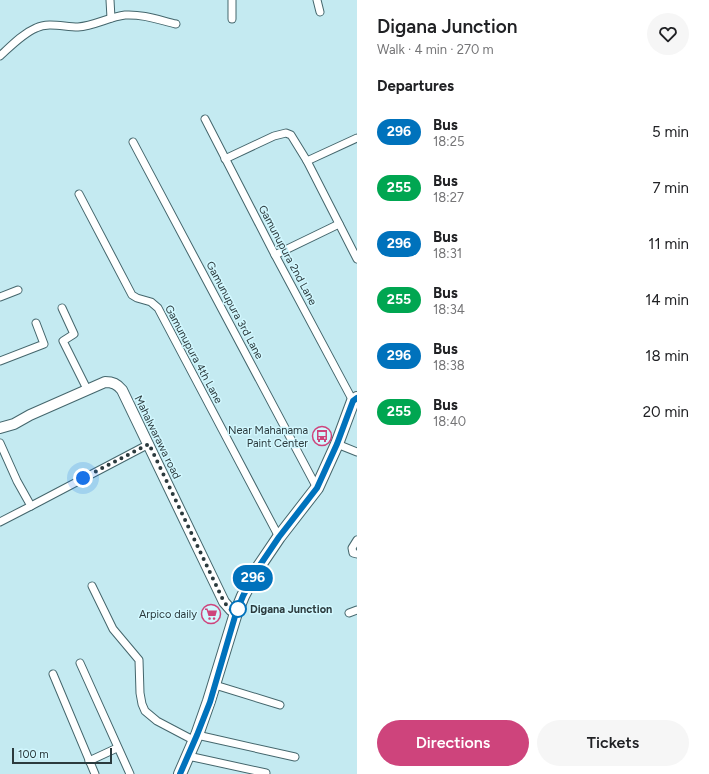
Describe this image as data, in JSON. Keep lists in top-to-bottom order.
{
  "streets": {
    "street": [
      "Gamunupura 2nd Lane",
      "Gamunupura 3rd Lane",
      "Gamunupura 4th Lane",
      "Mahalwarawa road"
    ]
  },
  "places": {
    "bus stop": ["Near Mahanama Paint Center"],
    "other": ["Digana Junction"],
    "supermarket": ["Arpico daily"]
  },
  "lines": ["bus line 296"],
  "scale_bar": "100 m",
  "page": {
    "on_map": "296",
    "heading": [
      ["Digana Junction", "Walk · 4 min · 270 m"],
      "Departures"
    ],
    "list": [
      {
        "mark": "296",
        "name": "Bus",
        "note": "18:25",
        "value": "5 min"
      },
      {
        "mark": "255",
        "name": "Bus",
        "note": "18:27",
        "value": "7 min"
      },
      {
        "mark": "296",
        "name": "Bus",
        "note": "18:31",
        "value": "11 min"
      },
      {
        "mark": "255",
        "name": "Bus",
        "note": "18:34",
        "value": "14 min"
      },
      {
        "mark": "296",
        "name": "Bus",
        "note": "18:38",
        "value": "18 min"
      },
      {
        "mark": "255",
        "name": "Bus",
        "note": "18:40",
        "value": "20 min"
      }
    ],
    "buttons": ["Directions", "Tickets"],
    "scale": "100 m"
  }
}
